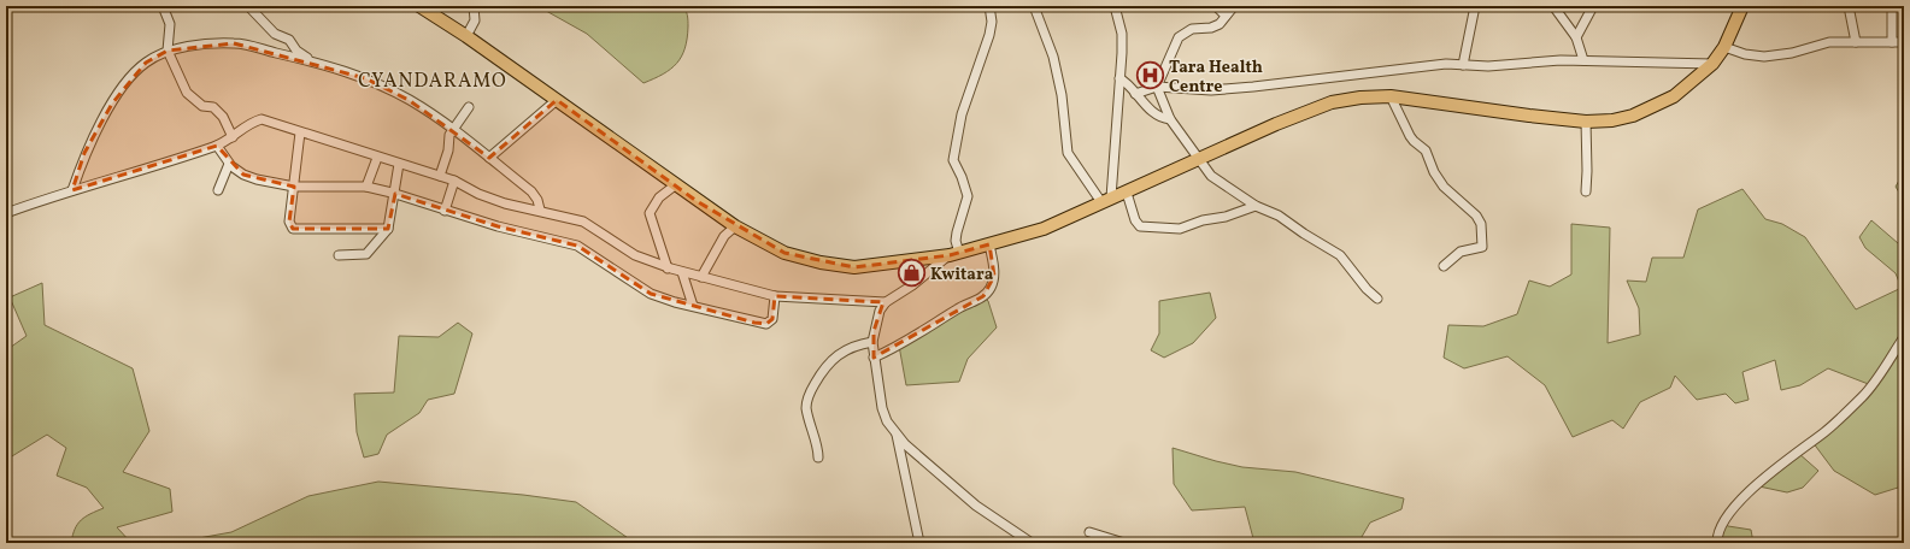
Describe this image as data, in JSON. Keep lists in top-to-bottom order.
{
  "districts": ["CYANDARAMO"],
  "places": {
    "hospital": ["Tara Health Centre"],
    "shop": ["Kwitara"]
  }
}
